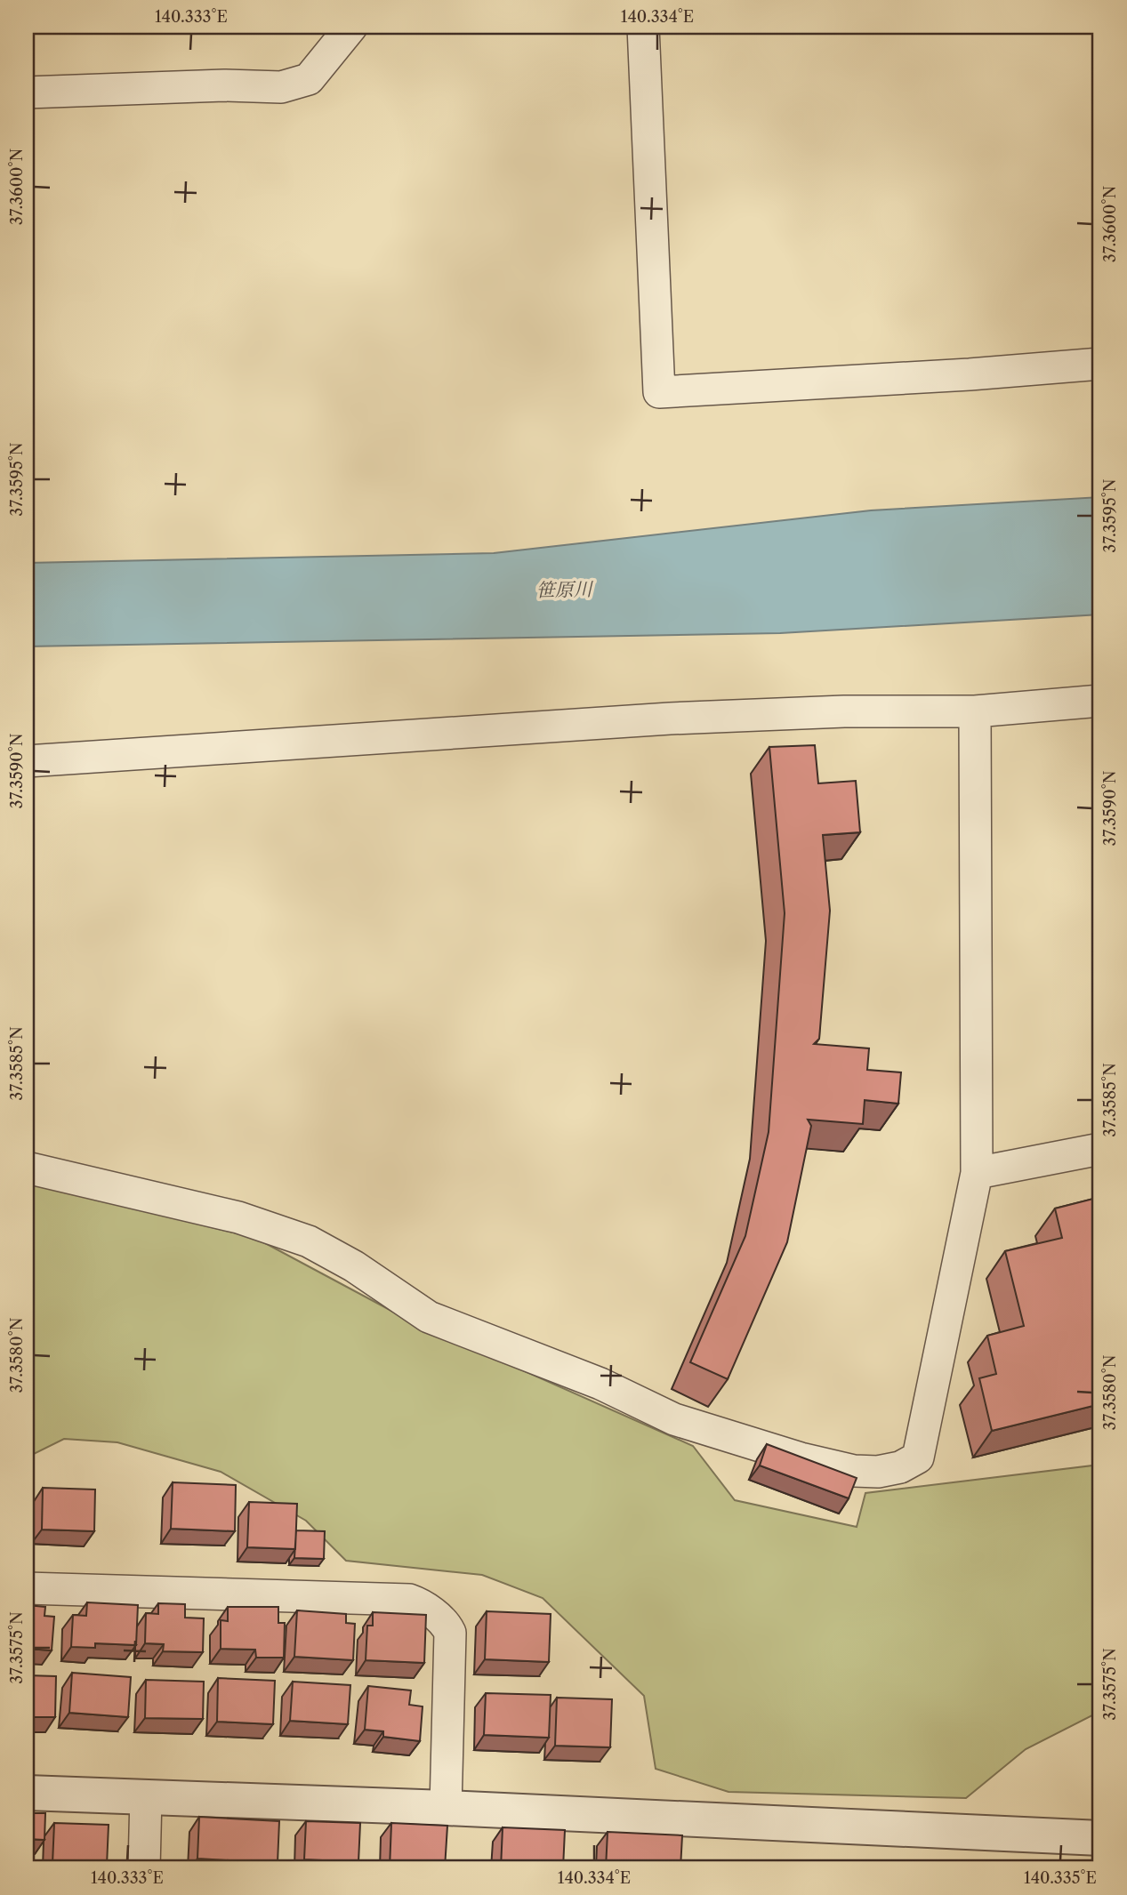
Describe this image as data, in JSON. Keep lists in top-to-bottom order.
{
  "water": ["笹原川"],
  "coordinates": [
    "140.333°E",
    "140.334°E",
    "37.3600°N",
    "37.3595°N",
    "37.3590°N",
    "37.3585°N",
    "37.3580°N",
    "37.3575°N",
    "140.335°E"
  ]
}
